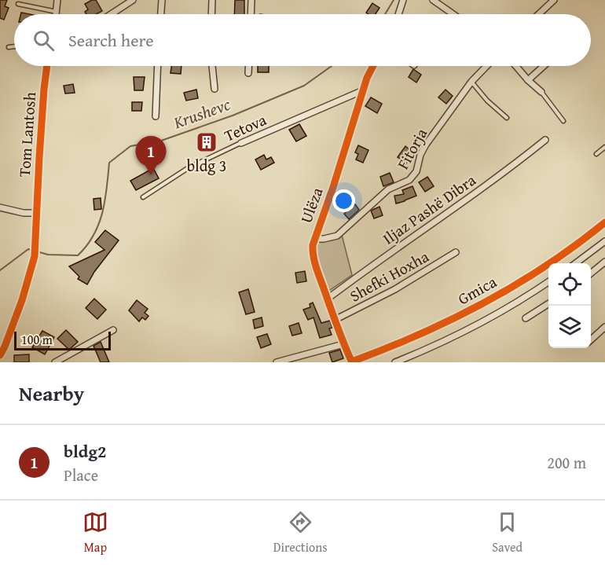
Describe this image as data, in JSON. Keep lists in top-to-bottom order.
{
  "streets": {
    "street": [
      "Tetova",
      "Tom Lantosh",
      "Fitorja",
      "Ulëza",
      "Iljaz Pashë Dibra",
      "Shefki Hoxha",
      "Gmica"
    ]
  },
  "crossings": [
    ["Tetova", "Ulëza"],
    ["Fitorja", "Ulëza"],
    ["Ulëza", "Iljaz Pashë Dibra"],
    ["Ulëza", "Shefki Hoxha"],
    ["Ulëza", "Gmica"]
  ],
  "water": ["Krushevc"],
  "places": {
    "building": ["bldg 3"]
  },
  "scale_bar": "100 m",
  "page": {
    "search": "Search here",
    "pins": "1",
    "scale": "100 m",
    "heading": "Nearby",
    "list": [
      {
        "mark": "1",
        "name": "bldg2",
        "note": "Place",
        "value": "200 m"
      }
    ],
    "nav": ["Map", "Directions", "Saved"]
  }
}
